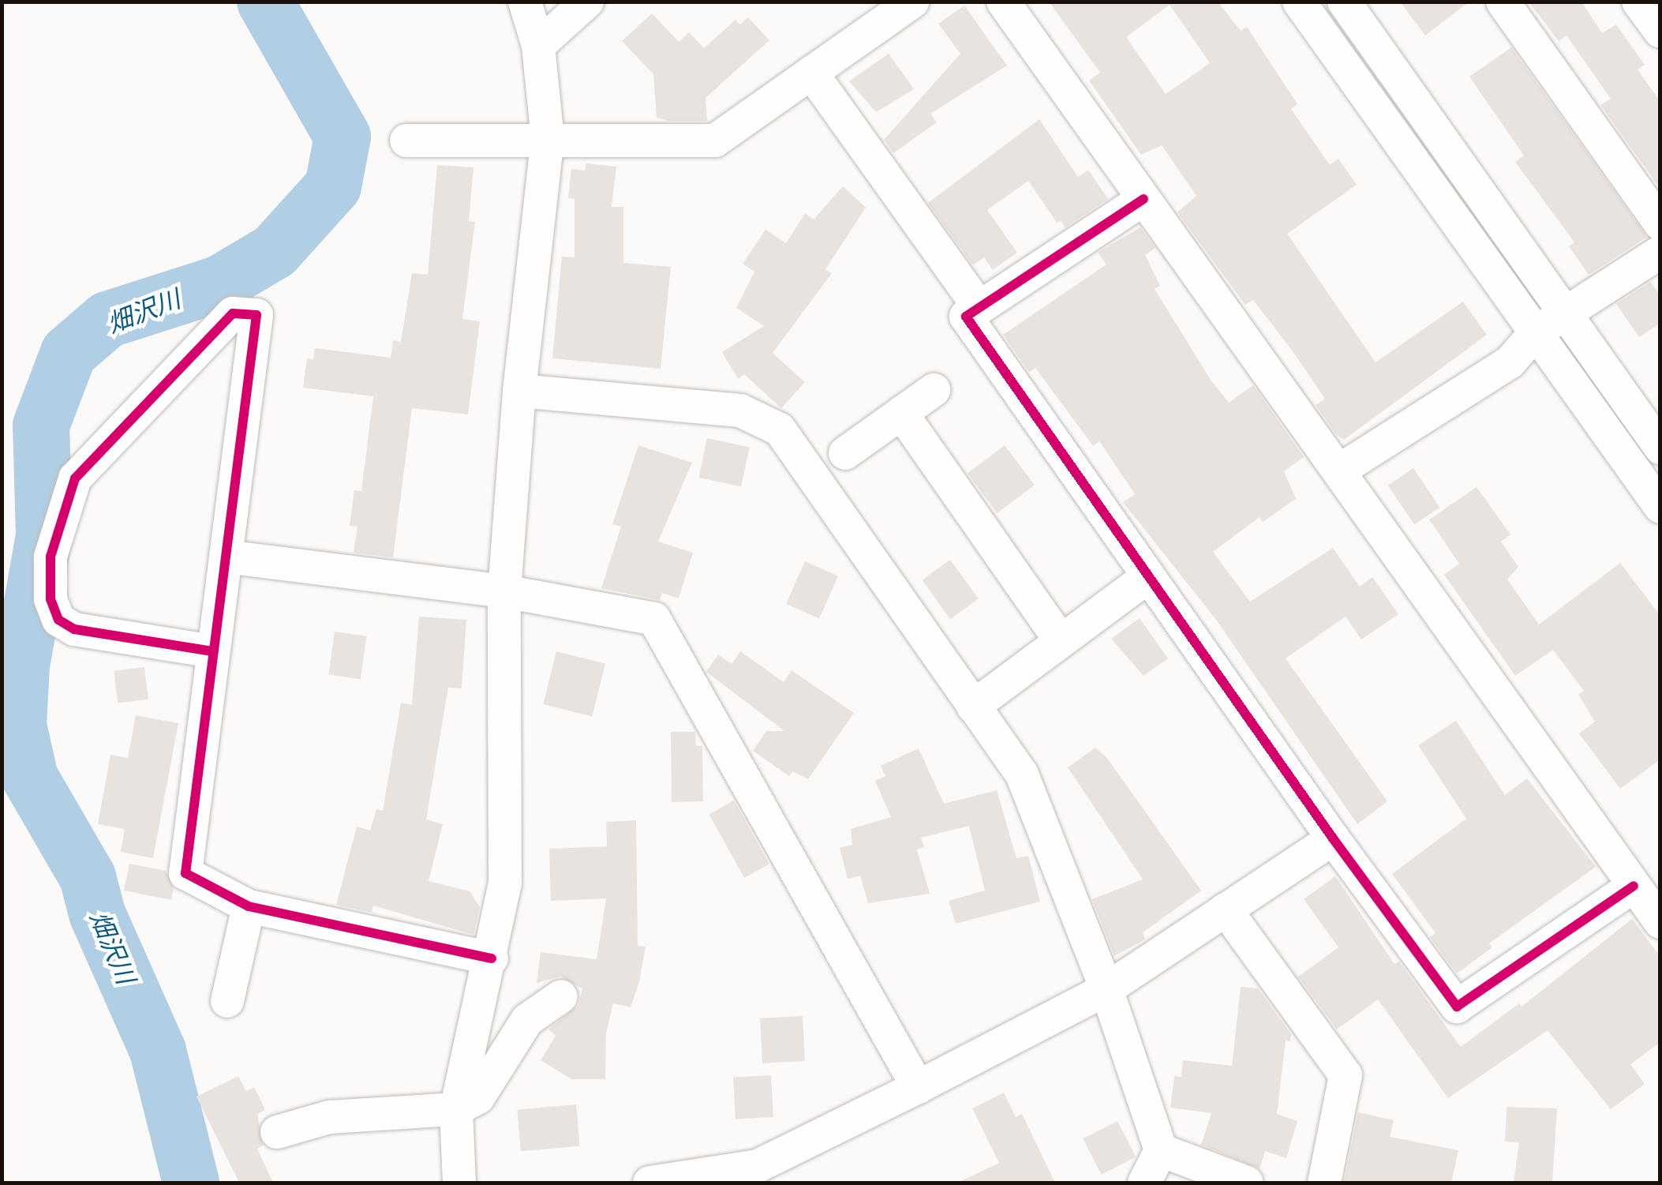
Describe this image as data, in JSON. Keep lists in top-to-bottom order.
{
  "water": ["畑沢川"]
}
